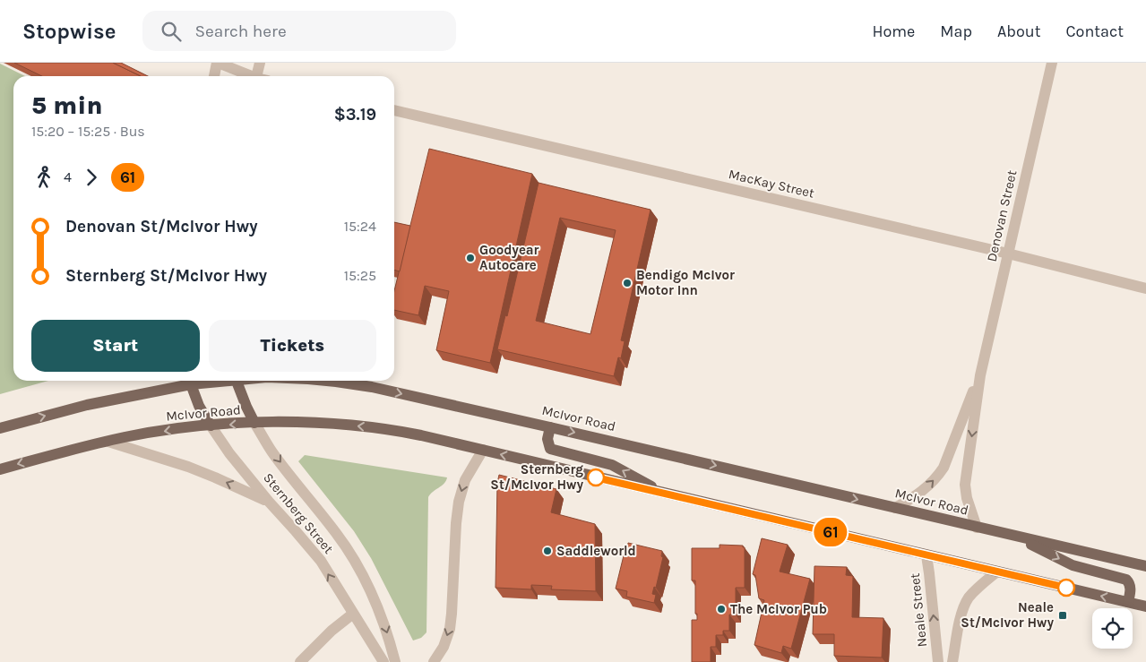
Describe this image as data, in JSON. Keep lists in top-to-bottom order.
{
  "streets": {
    "main road": ["McIvor Road", "Sternberg Street"],
    "street": ["MacKay Street", "Denovan Street", "Neale Street"]
  },
  "crossings": [
    ["MacKay Street", "Denovan Street"],
    ["Denovan Street", "McIvor Road"],
    ["McIvor Road", "Sternberg Street"],
    ["McIvor Road", "Neale Street"]
  ],
  "one_way": ["Neale Street"],
  "places": {
    "other": [
      "Goodyear Autocare",
      "Bendigo McIvor Motor Inn",
      "Sternberg St/McIvor Hwy",
      "Saddleworld",
      "The McIvor Pub"
    ],
    "transit": ["Neale St/McIvor Hwy"]
  },
  "lines": ["bus line 61"],
  "page": {
    "header": "Stopwise",
    "search": "Search here",
    "nav": [
      "Home",
      "Map",
      "About",
      "Contact"
    ],
    "on_map": "61",
    "heading": ["5 min", "15:20 – 15:25 · Bus", "$3.19"],
    "legs": ["4", "61"],
    "list": [
      {
        "name": "Denovan St/McIvor Hwy",
        "value": "15:24"
      },
      {
        "name": "Sternberg St/McIvor Hwy",
        "value": "15:25"
      }
    ],
    "buttons": ["Start", "Tickets"]
  }
}
